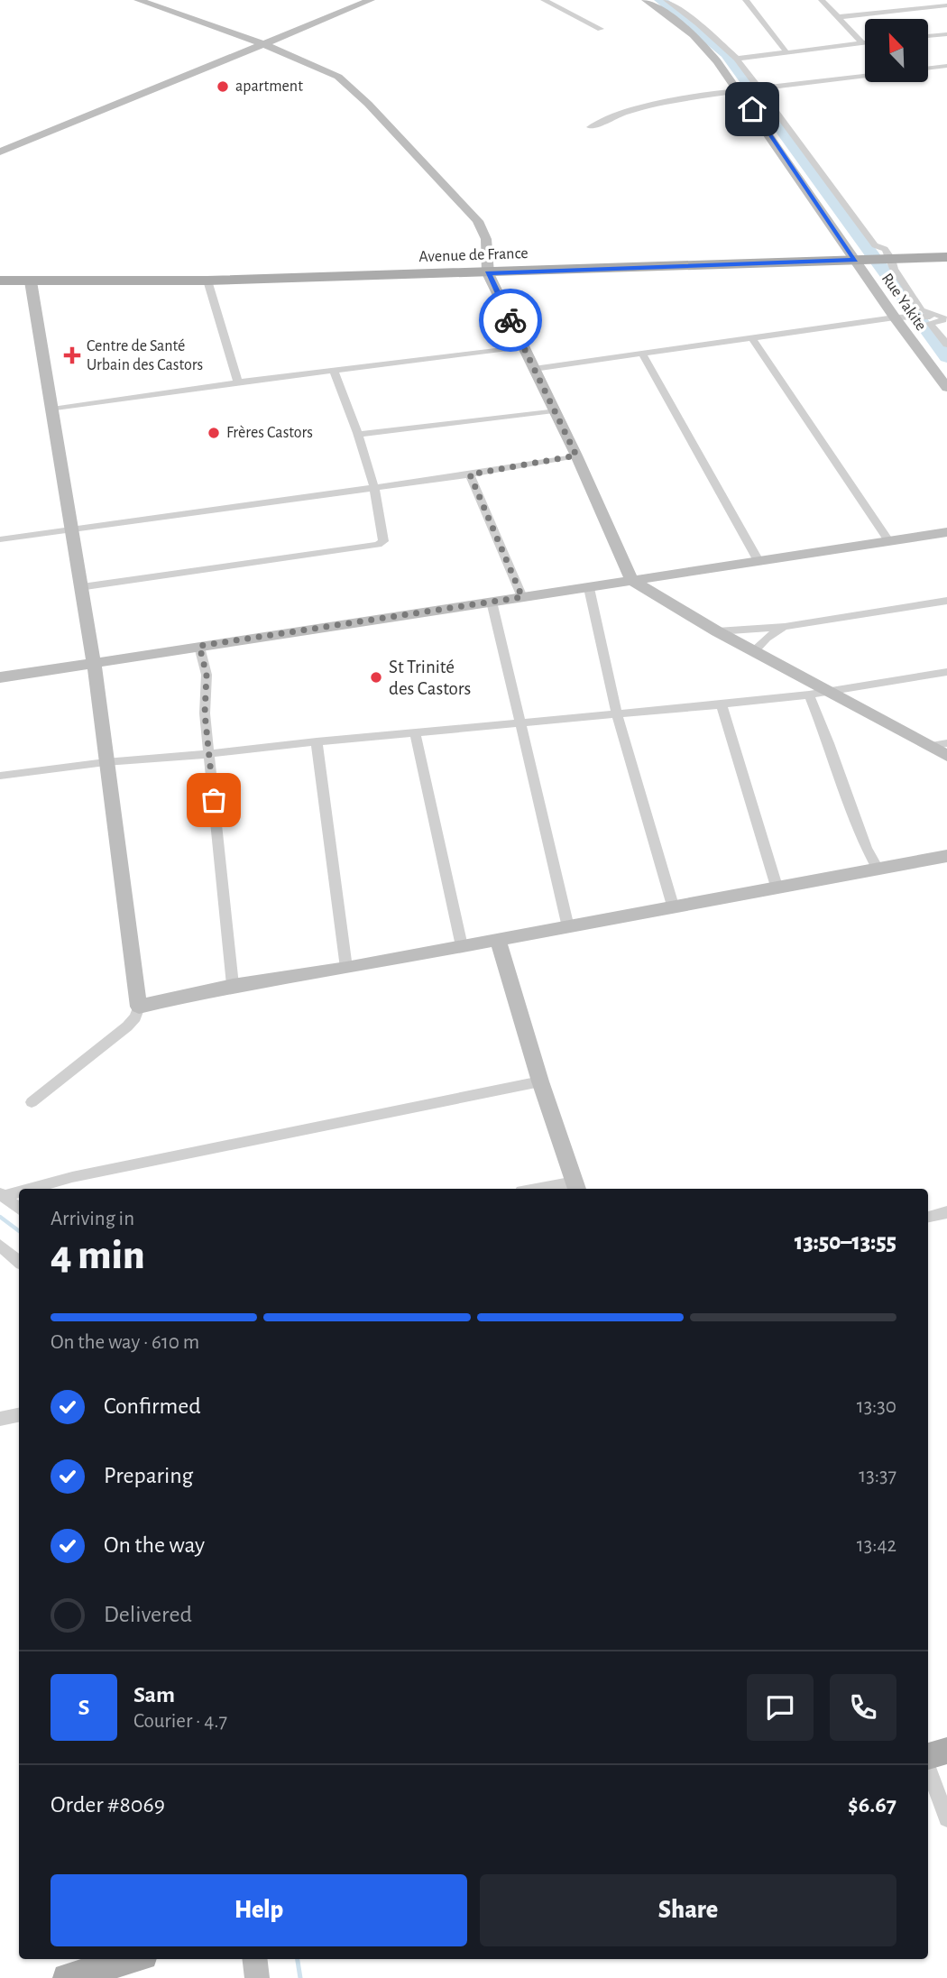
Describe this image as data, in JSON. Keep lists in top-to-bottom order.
{
  "streets": {
    "main road": ["Avenue de France"],
    "street": ["Rue Yakite"]
  },
  "crossings": [
    ["Avenue de France", "Rue Yakite"]
  ],
  "places": {
    "other": ["apartment", "Frères Castors", "St Trinité des Castors"],
    "health": ["Centre de Santé Urbain des Castors"]
  },
  "north": "top left",
  "page": {
    "heading": ["4 min", "Arriving in", "13:50–13:55"],
    "panel": [
      "Sam",
      "Courier · 4.7",
      "Order #8069",
      "$6.67"
    ],
    "bar": "On the way · 610 m",
    "list": [
      ["Confirmed", "13:30"],
      ["Preparing", "13:37"],
      ["On the way", "13:42"],
      "Delivered"
    ],
    "round": "S",
    "buttons": ["Help", "Share"]
  }
}
